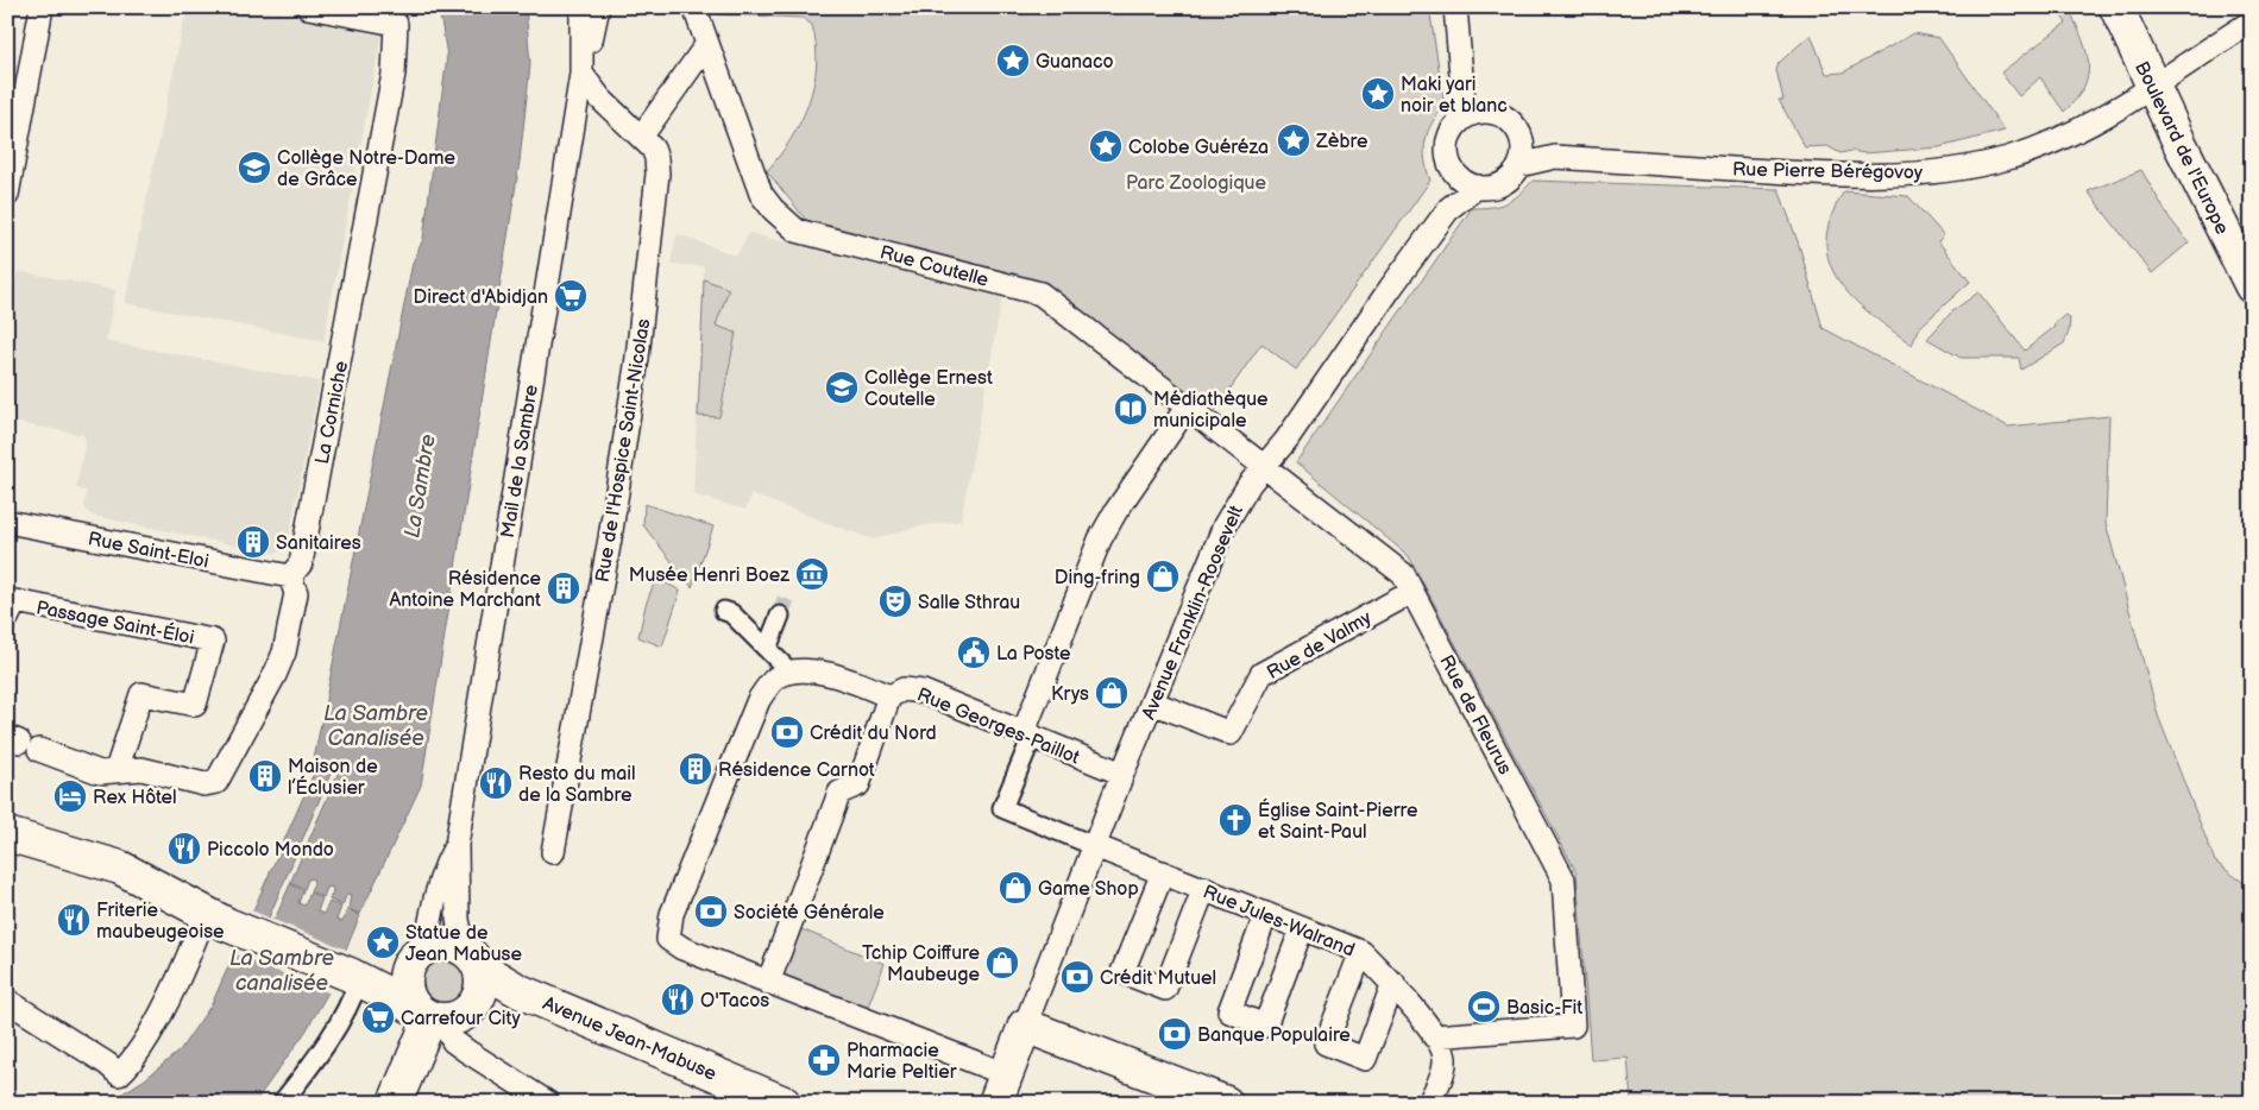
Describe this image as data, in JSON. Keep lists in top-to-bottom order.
{
  "streets": {
    "main road": ["Boulevard de l'Europe", "Avenue Jean-Mabuse"],
    "street": [
      "Rue Pierre Bérégovoy",
      "Rue Coutelle",
      "La Corniche",
      "Rue de l'Hospice Saint-Nicolas",
      "Mail de la Sambre",
      "Rue Saint-Eloi",
      "Avenue Franklin-Roosevelt",
      "Passage Saint-Éloi",
      "Rue de Valmy",
      "Rue de Fleurus",
      "Rue Georges-Paillot",
      "Rue Jules-Walrand"
    ]
  },
  "crossings": [
    ["Boulevard de l'Europe", "Rue Pierre Bérégovoy"],
    ["Rue Pierre Bérégovoy", "Avenue Franklin-Roosevelt"],
    ["Rue Coutelle", "Avenue Franklin-Roosevelt"],
    ["Rue Coutelle", "Rue de Fleurus"],
    ["La Corniche", "Rue Saint-Eloi"],
    ["Rue de l'Hospice Saint-Nicolas", "Mail de la Sambre"],
    ["Mail de la Sambre", "Avenue Jean-Mabuse"],
    ["Avenue Franklin-Roosevelt", "Rue de Valmy"],
    ["Avenue Franklin-Roosevelt", "Rue de Fleurus"],
    ["Avenue Franklin-Roosevelt", "Rue Georges-Paillot"],
    ["Avenue Franklin-Roosevelt", "Rue Jules-Walrand"],
    ["Rue de Valmy", "Rue de Fleurus"],
    ["Rue de Fleurus", "Rue Jules-Walrand"]
  ],
  "water": ["La Sambre", "La Sambre Canalisée", "La Sambre canalisée"],
  "parks": ["Parc Zoologique"],
  "places": {
    "place": [
      "Guanaco",
      "Maki yari noir et blanc",
      "Zèbre",
      "Colobe Guéréza",
      "Statue de Jean Mabuse"
    ],
    "school or university": ["Collège Notre-Dame de Grâce", "Collège Ernest Coutelle"],
    "supermarket": ["Direct d'Abidjan", "Carrefour City"],
    "library": ["Médiathèque municipale"],
    "building": [
      "Sanitaires",
      "Résidence Antoine Marchant",
      "Résidence Carnot",
      "Maison de l’Éclusier"
    ],
    "museum": ["Musée Henri Boez"],
    "shop": [
      "Ding-fring",
      "Krys",
      "Game Shop",
      "Tchip Coiffure Maubeuge"
    ],
    "theatre": ["Salle Sthrau"],
    "public building": ["La Poste"],
    "bank": [
      "Crédit du Nord",
      "Société Générale",
      "Crédit Mutuel",
      "Banque Populaire"
    ],
    "restaurant": [
      "Resto du mail de la Sambre",
      "Piccolo Mondo",
      "Friterie maubeugeoise",
      "O'Tacos"
    ],
    "hotel": ["Rex Hôtel"],
    "church": ["Église Saint-Pierre et Saint-Paul"],
    "sports": ["Basic-Fit"],
    "pharmacy": ["Pharmacie Marie Peltier"]
  }
}
